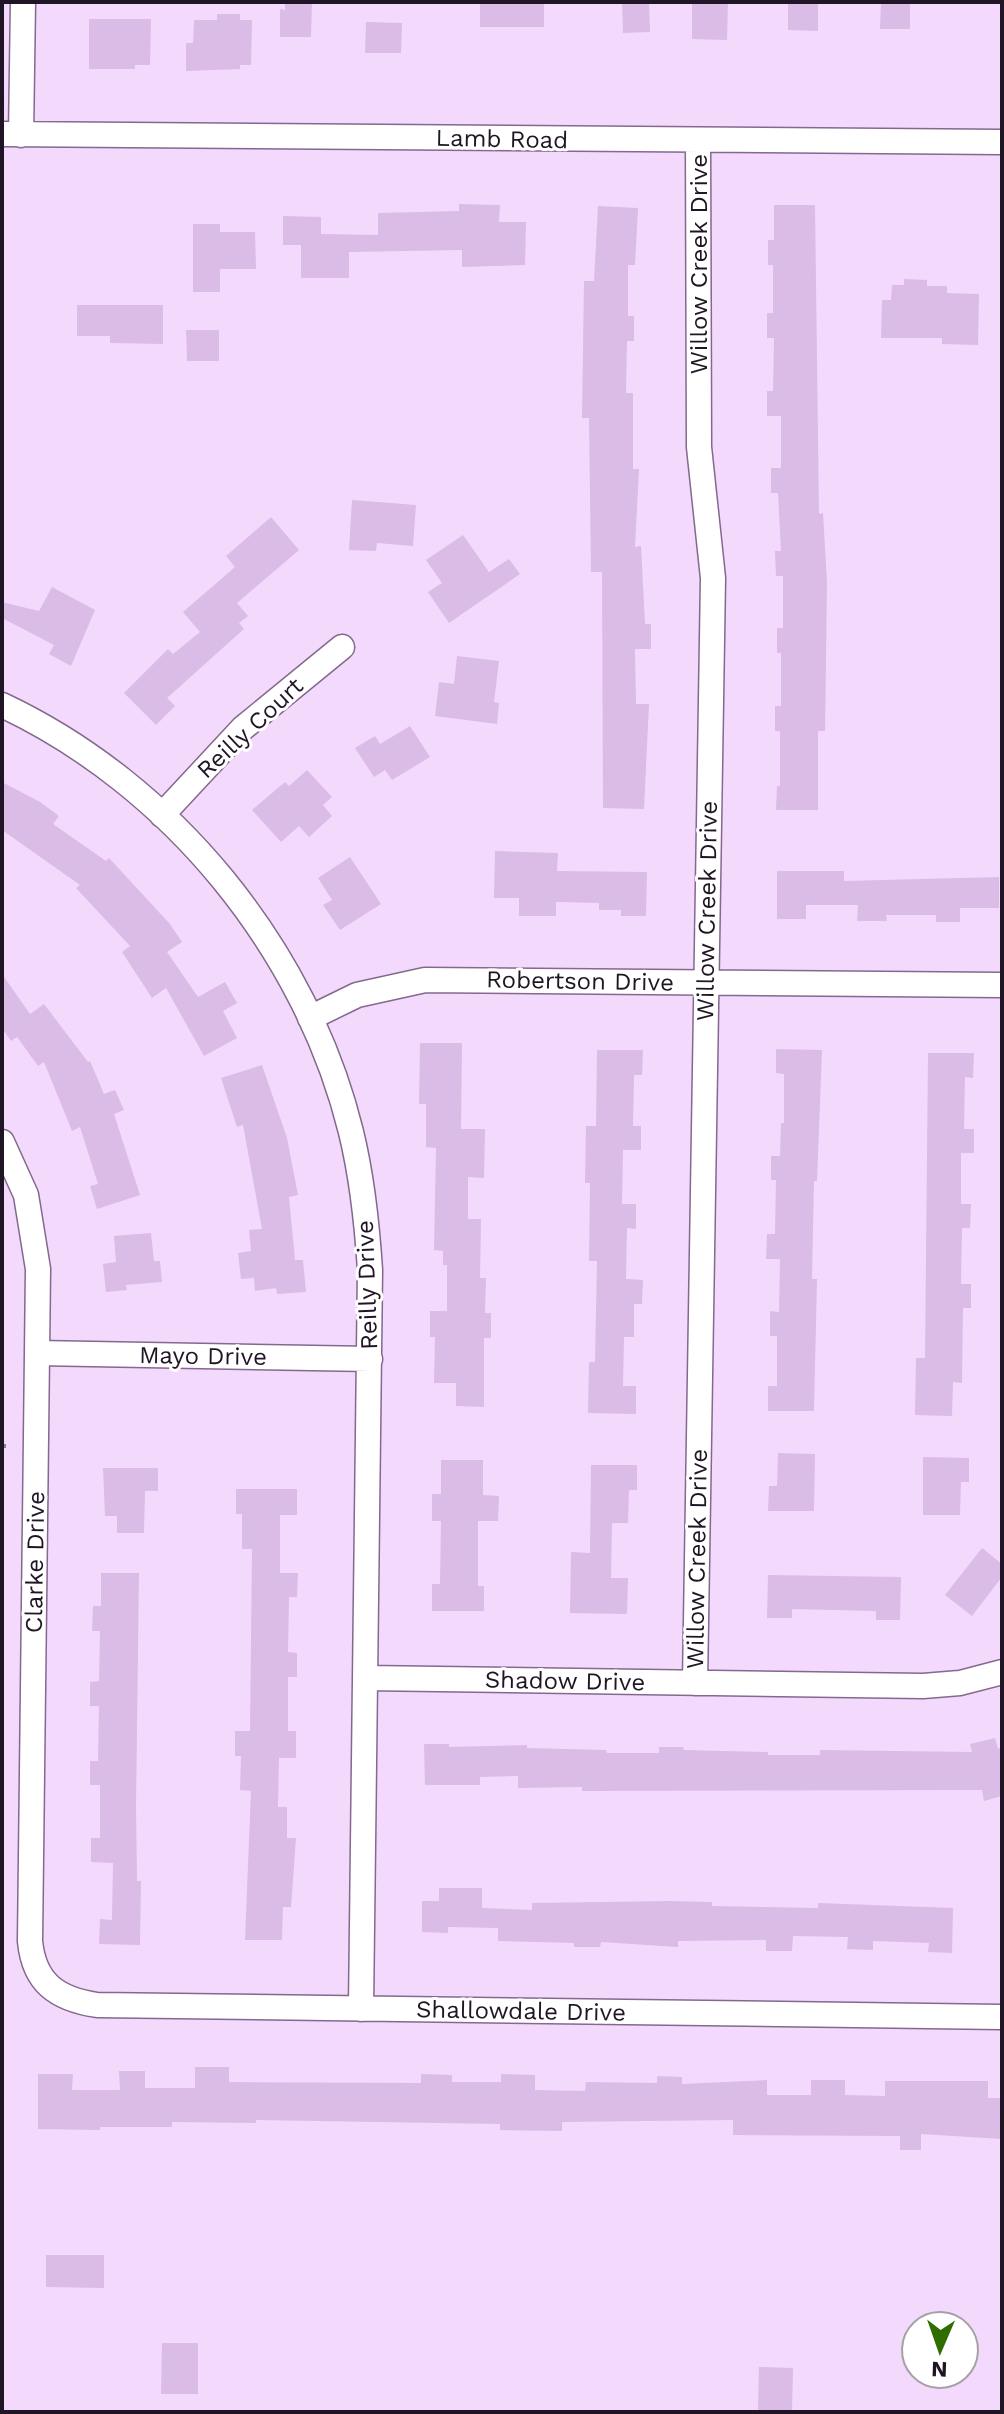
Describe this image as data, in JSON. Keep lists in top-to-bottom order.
{
  "streets": {
    "street": [
      "Lamb Road",
      "Willow Creek Drive",
      "Reilly Court",
      "Robertson Drive",
      "Reilly Drive",
      "Mayo Drive",
      "Clarke Drive",
      "Shadow Drive",
      "Shallowdale Drive"
    ]
  },
  "crossings": [
    ["Lamb Road", "Willow Creek Drive"],
    ["Willow Creek Drive", "Robertson Drive"],
    ["Willow Creek Drive", "Shadow Drive"],
    ["Reilly Court", "Reilly Drive"],
    ["Robertson Drive", "Reilly Drive"],
    ["Reilly Drive", "Mayo Drive"],
    ["Reilly Drive", "Shadow Drive"],
    ["Reilly Drive", "Shallowdale Drive"],
    ["Mayo Drive", "Clarke Drive"],
    ["Clarke Drive", "Shallowdale Drive"]
  ],
  "north": "bottom"
}
